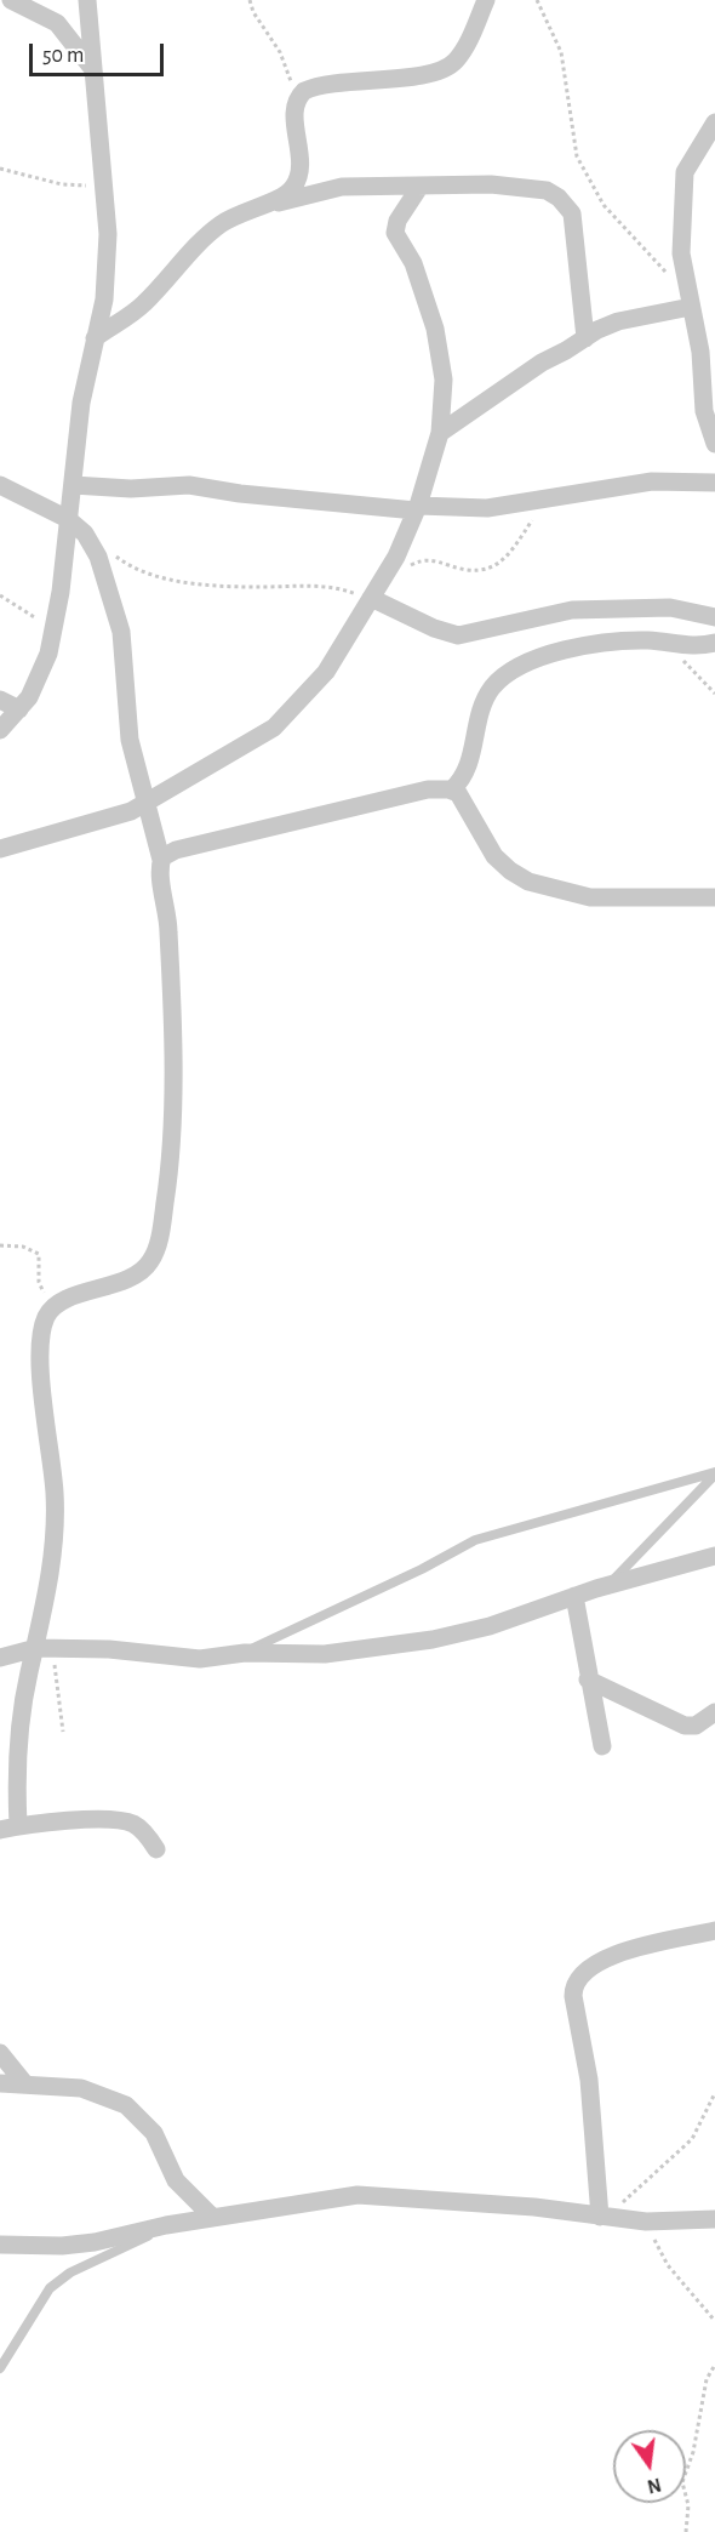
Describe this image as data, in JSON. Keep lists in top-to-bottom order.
{
  "scale_bar": "50 m",
  "north": "bottom"
}
